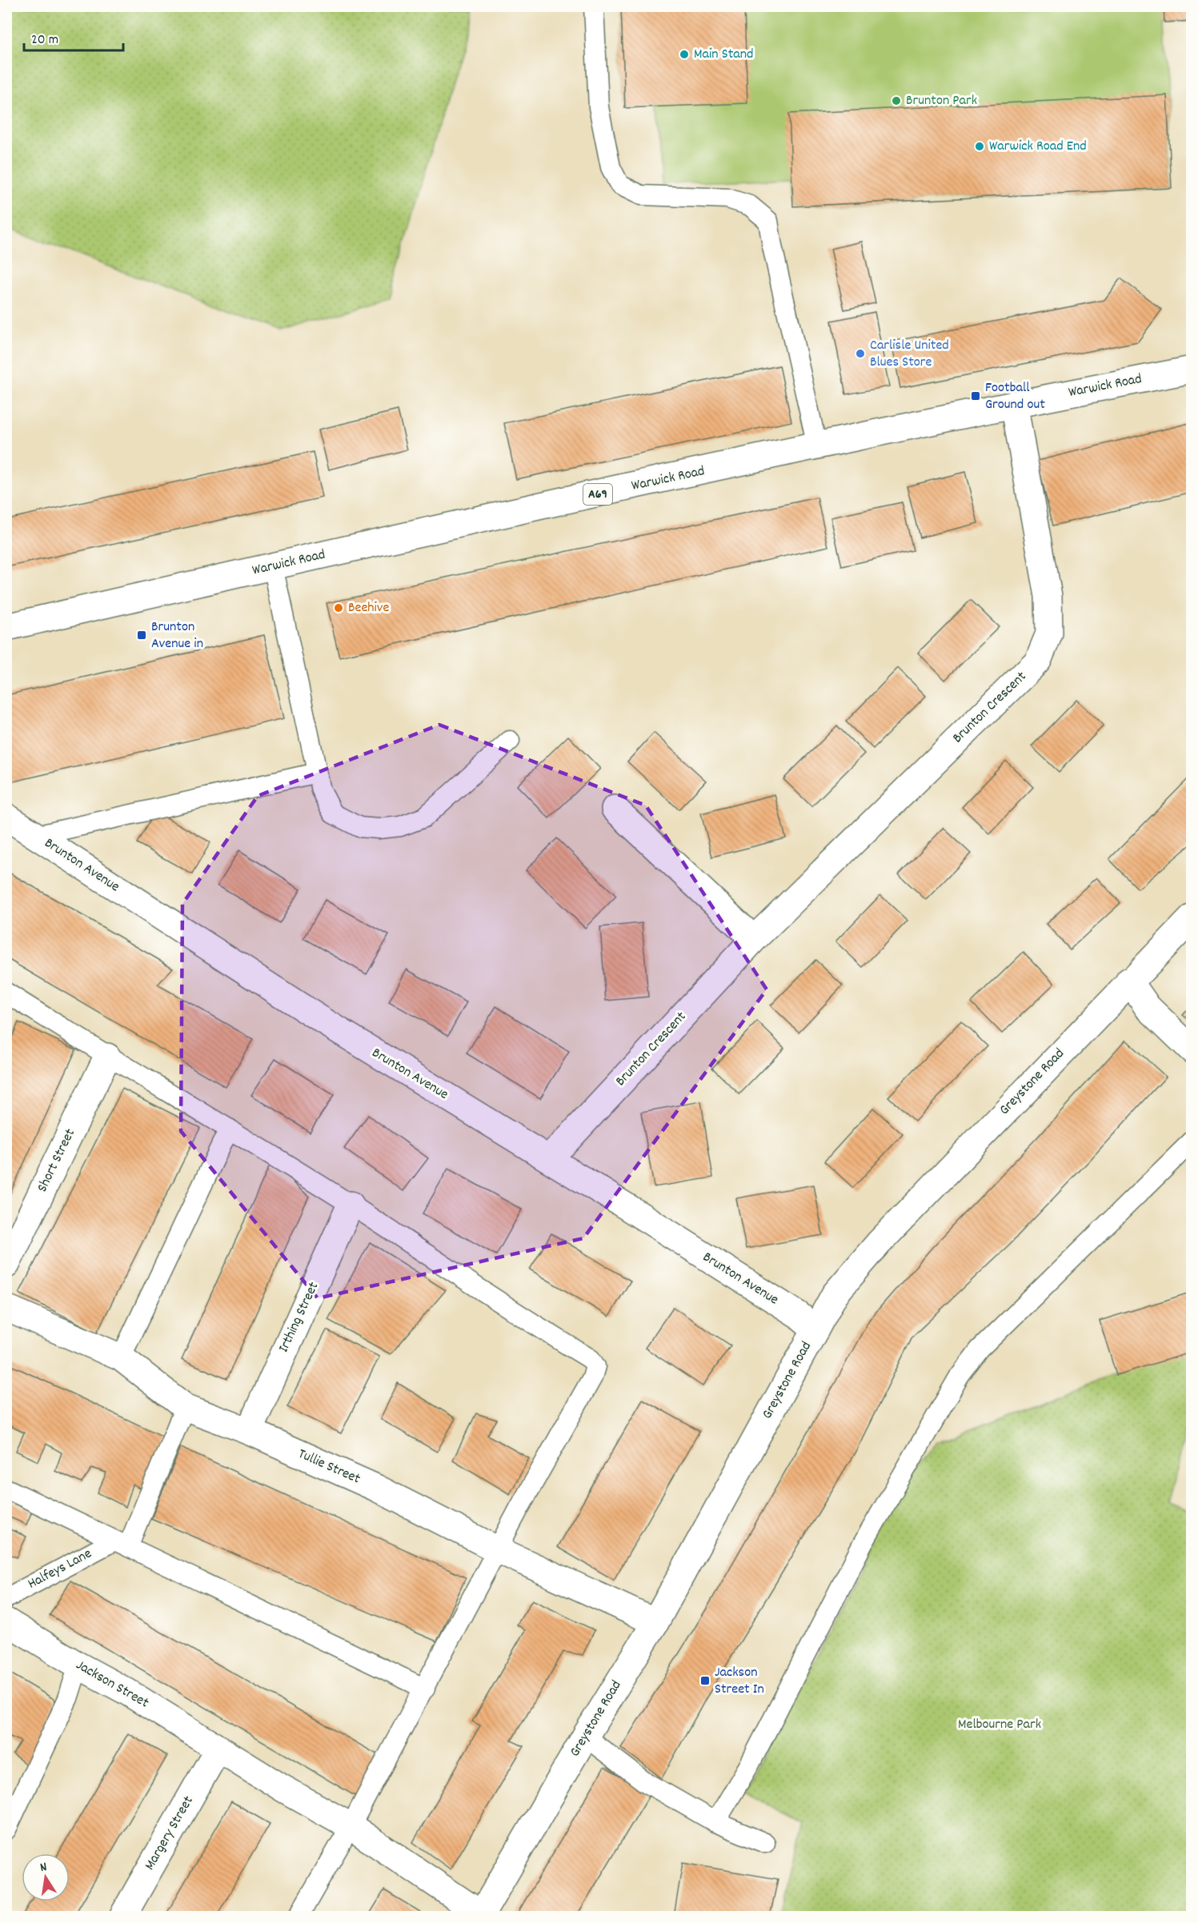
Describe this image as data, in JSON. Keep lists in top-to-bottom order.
{
  "streets": {
    "street": [
      "Warwick Road",
      "A69",
      "Brunton Crescent",
      "Brunton Avenue",
      "Greystone Road",
      "Short Street",
      "Irthing Street",
      "Tullie Street",
      "Jackson Street",
      "Margery Street"
    ],
    "lane": ["Halfeys Lane"]
  },
  "crossings": [
    ["Warwick Road", "Brunton Crescent"],
    ["Brunton Crescent", "Brunton Avenue"],
    ["Brunton Avenue", "Greystone Road"],
    ["Greystone Road", "Tullie Street"],
    ["Greystone Road", "Jackson Street"],
    ["Irthing Street", "Tullie Street"],
    ["Jackson Street", "Margery Street"]
  ],
  "parks": ["Melbourne Park"],
  "places": {
    "other": [
      "Main Stand",
      "Brunton Park",
      "Warwick Road End",
      "Carlisle United Blues Store",
      "Beehive"
    ],
    "transit": ["Football Ground out", "Brunton Avenue in", "Jackson Street In"]
  },
  "scale_bar": "20 m",
  "north": "top"
}
